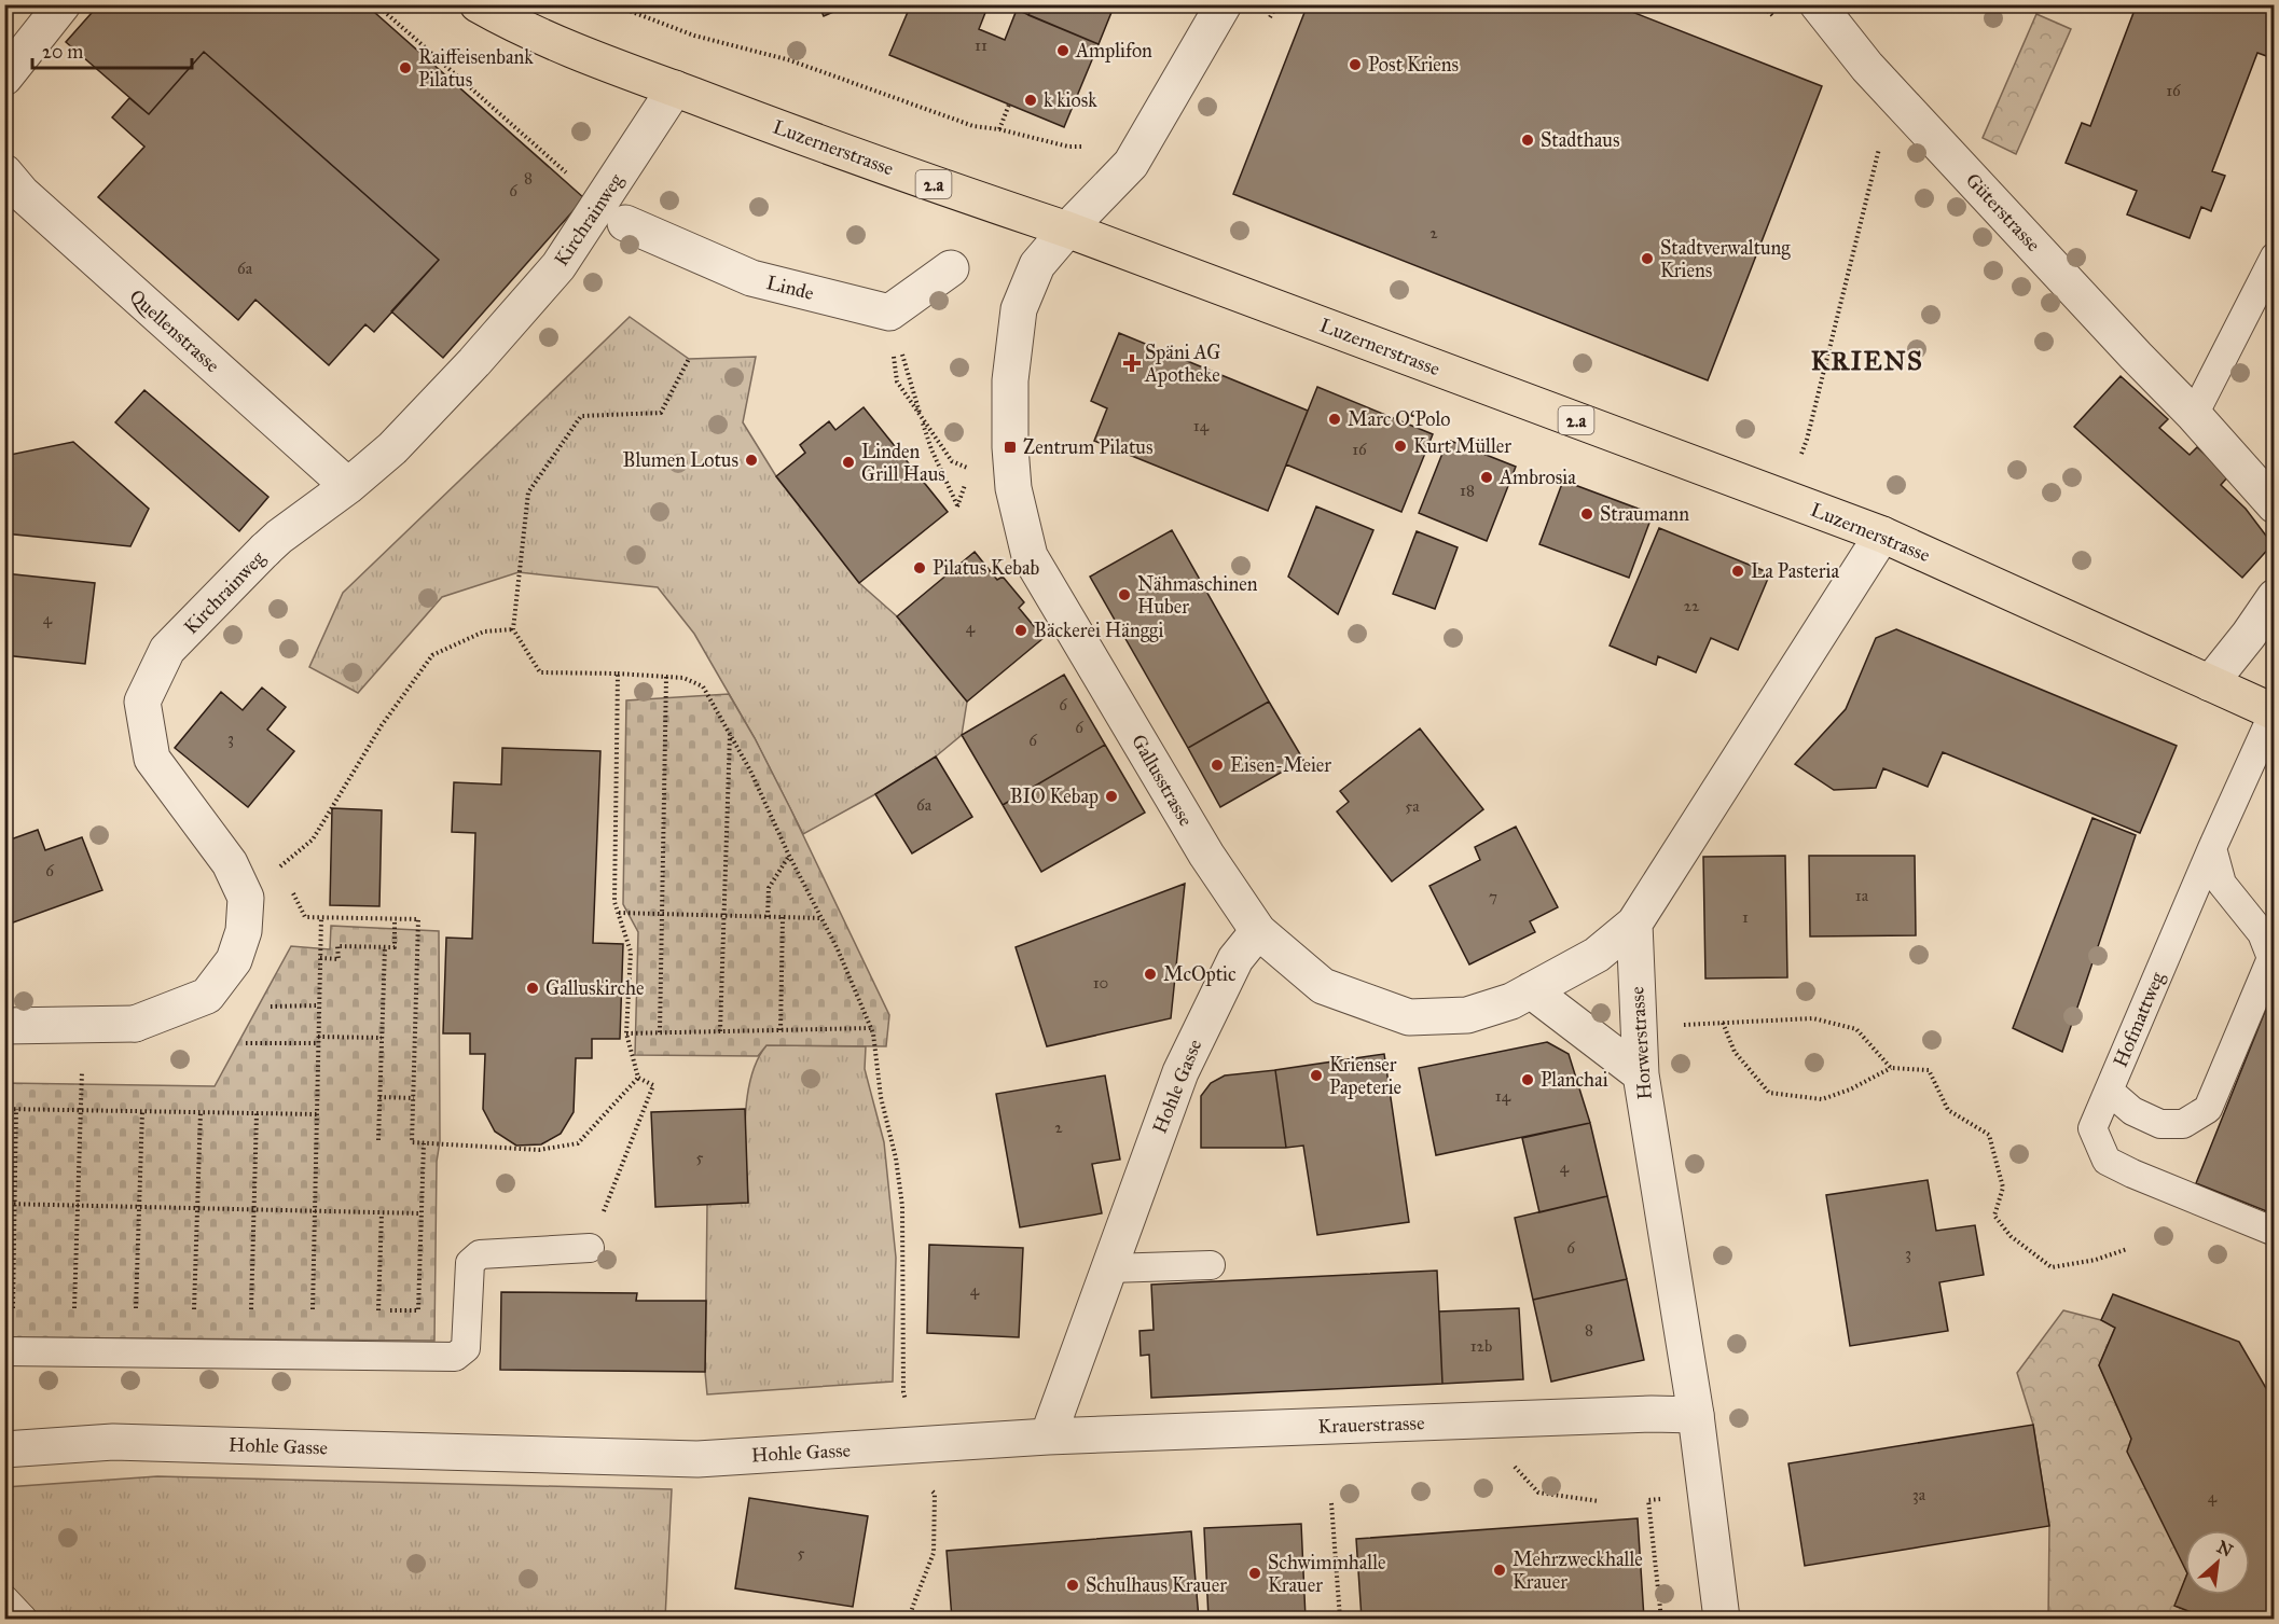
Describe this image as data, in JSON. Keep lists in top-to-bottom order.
{
  "streets": {
    "main road": ["Luzernerstrasse", "2.a"],
    "street": [
      "Güterstrasse",
      "Kirchrainweg",
      "Linde",
      "Quellenstrasse",
      "Gallusstrasse",
      "Horwerstrasse",
      "Hohle Gasse",
      "Krauerstrasse"
    ],
    "lane": ["Hofmattweg"]
  },
  "crossings": [
    ["Luzernerstrasse", "Kirchrainweg"],
    ["Luzernerstrasse", "Gallusstrasse"],
    ["Luzernerstrasse", "Hofmattweg"],
    ["Kirchrainweg", "Linde"],
    ["Kirchrainweg", "Quellenstrasse"],
    ["Gallusstrasse", "Horwerstrasse"],
    ["Gallusstrasse", "Hohle Gasse"],
    ["Horwerstrasse", "Krauerstrasse"],
    ["Hohle Gasse", "Krauerstrasse"]
  ],
  "districts": ["KRIENS"],
  "places": {
    "other": [
      "Amplifon",
      "Post Kriens",
      "Raiffeisenbank Pilatus",
      "k kiosk",
      "Stadthaus",
      "Stadtverwaltung Kriens",
      "Marc O‘Polo",
      "Kurt Müller",
      "Blumen Lotus",
      "Linden Grill Haus",
      "Ambrosia",
      "Straumann",
      "Pilatus Kebab",
      "La Pasteria",
      "Nähmaschinen Huber",
      "Bäckerei Hänggi",
      "Eisen-Meier",
      "BIO Kebap",
      "McOptic",
      "Galluskirche",
      "Krienser Papeterie",
      "Planchai",
      "Mehrzweckhalle Krauer",
      "Schwimmhalle Krauer",
      "Schulhaus Krauer"
    ],
    "health": ["Späni AG Apotheke"],
    "transit": ["Zentrum Pilatus"]
  },
  "house_numbers": [
    "11",
    "16",
    "8",
    "6",
    "2",
    "6a",
    "14",
    "16",
    "18",
    "22",
    "4",
    "4",
    "6",
    "6",
    "3",
    "6",
    "6a",
    "5a",
    "6",
    "1a",
    "7",
    "1",
    "10",
    "14",
    "2",
    "5",
    "4",
    "6",
    "3",
    "4",
    "8",
    "12b",
    "3a",
    "4",
    "5"
  ],
  "scale_bar": "20 m",
  "north": "top right"
}
